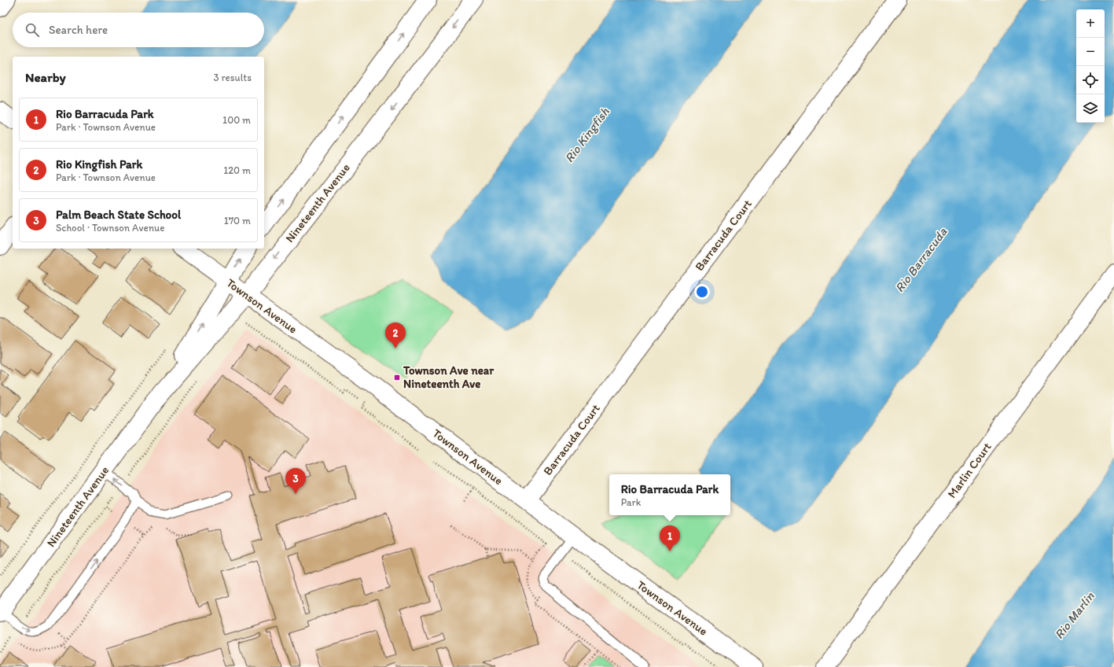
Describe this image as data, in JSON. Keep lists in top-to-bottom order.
{
  "streets": {
    "street": [
      "Nineteenth Avenue",
      "Barracuda Court",
      "Townson Avenue",
      "Marlin Court"
    ]
  },
  "crossings": [
    ["Nineteenth Avenue", "Townson Avenue"],
    ["Barracuda Court", "Townson Avenue"]
  ],
  "water": ["Rio Kingfish", "Rio Barracuda", "Rio Marlin"],
  "places": {
    "transit": ["Townson Ave near Nineteenth Ave"]
  },
  "page": {
    "map_buttons": ["+", "−"],
    "search": "Search here",
    "heading": ["Nearby", "3 results"],
    "list": [
      {
        "mark": "1",
        "name": "Rio Barracuda Park",
        "note": "Park · Townson Avenue",
        "value": "100 m"
      },
      {
        "mark": "2",
        "name": "Rio Kingfish Park",
        "note": "Park · Townson Avenue",
        "value": "120 m"
      },
      {
        "mark": "3",
        "name": "Palm Beach State School",
        "note": "School · Townson Avenue",
        "value": "170 m"
      }
    ],
    "pins": ["2", "3", "1"],
    "popup": ["Rio Barracuda Park", "Park"]
  }
}
